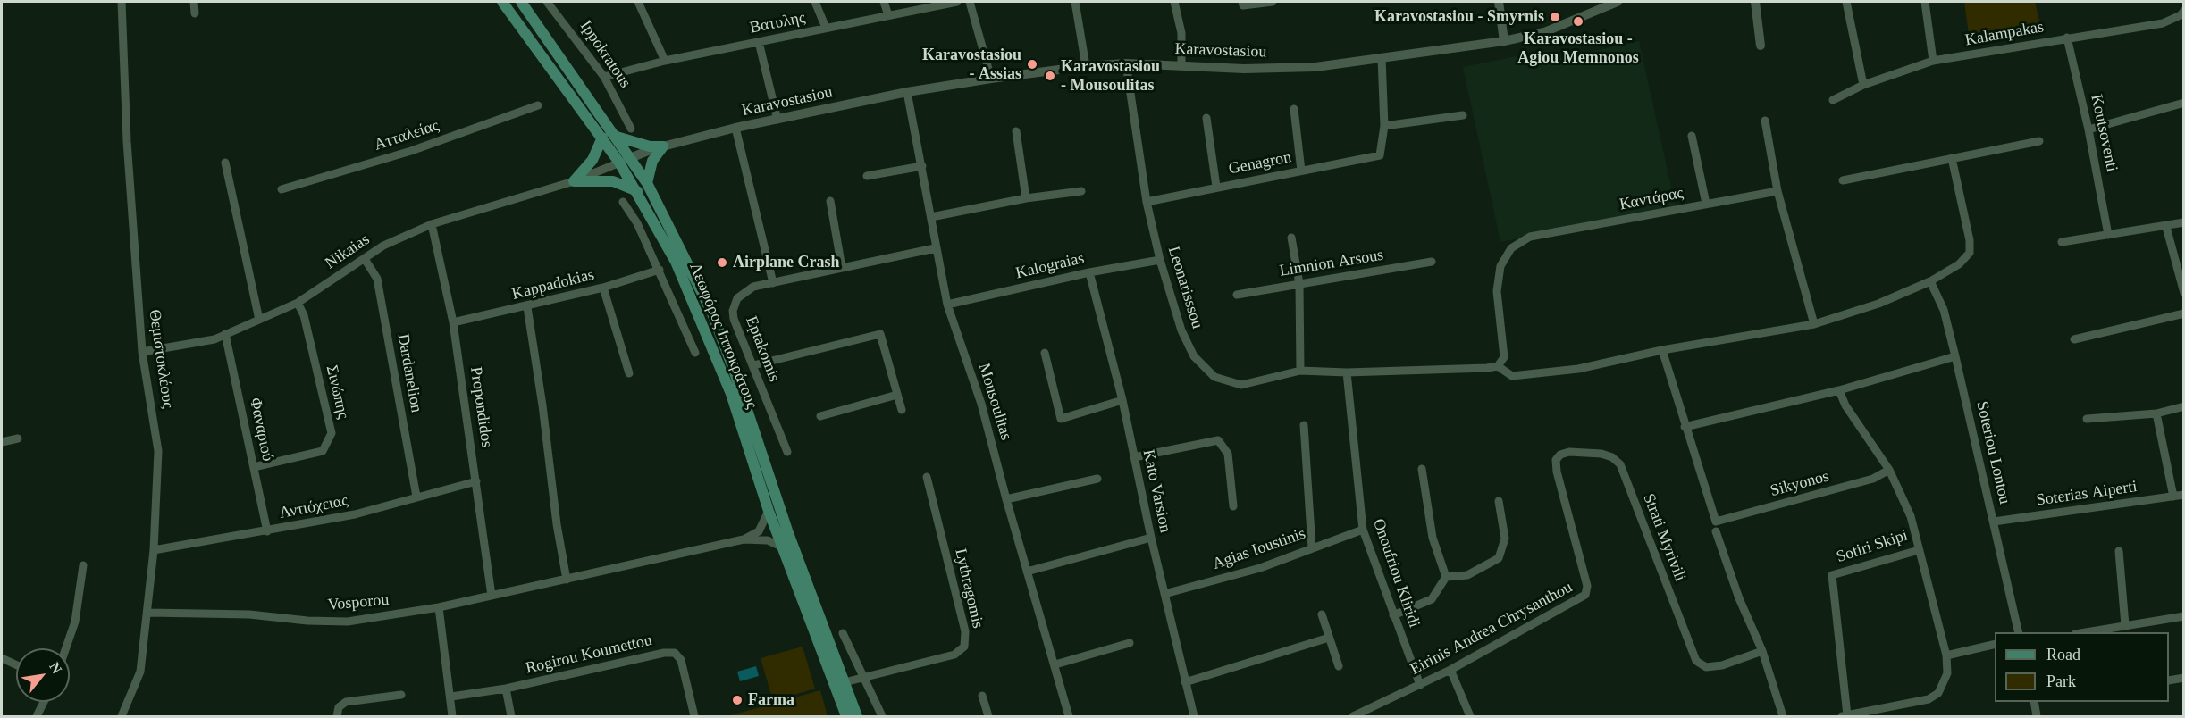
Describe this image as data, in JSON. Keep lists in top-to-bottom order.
{
  "streets": {
    "main road": ["Λεωφόρος Ιπποκράτους"],
    "street": [
      "Βατυλης",
      "Kalampakas",
      "Karavostasiou",
      "Ippokratous",
      "Koutsoventi",
      "Ατταλείας",
      "Genagron",
      "Καντάρας",
      "Nikaias",
      "Limnion Arsous",
      "Kalograias",
      "Kappadokias",
      "Leonarisssou",
      "Eptakomis",
      "Θεμιστοκλέους",
      "Dardanelion",
      "Σινώπης",
      "Mousoulitas",
      "Propondidos",
      "Φαναριού",
      "Soteriou Lontou",
      "Sikyonos",
      "Kato Varsion",
      "Soterias Aiperti",
      "Αντιόχειας",
      "Strati Myrivili",
      "Sotiri Skipi",
      "Agias Ioustinis",
      "Onoufriou Kliridi",
      "Lythragomis",
      "Vosporou",
      "Eirinis Andrea Chrysanthou",
      "Rogirou Koumettou"
    ]
  },
  "crossings": [
    ["Βατυλης", "Ippokratous"],
    ["Kalampakas", "Koutsoventi"],
    ["Karavostasiou", "Nikaias"],
    ["Karavostasiou", "Leonarisssou"],
    ["Karavostasiou", "Λεωφόρος Ιπποκράτους"],
    ["Karavostasiou", "Mousoulitas"],
    ["Genagron", "Leonarisssou"],
    ["Καντάρας", "Leonarisssou"],
    ["Nikaias", "Λεωφόρος Ιπποκράτους"],
    ["Nikaias", "Θεμιστοκλέους"],
    ["Nikaias", "Dardanelion"],
    ["Nikaias", "Σινώπης"],
    ["Nikaias", "Propondidos"],
    ["Nikaias", "Φαναριού"],
    ["Kalograias", "Leonarisssou"],
    ["Kalograias", "Mousoulitas"],
    ["Kalograias", "Kato Varsion"],
    ["Kappadokias", "Propondidos"],
    ["Leonarisssou", "Onoufriou Kliridi"],
    ["Λεωφόρος Ιπποκράτους", "Lythragomis"],
    ["Eptakomis", "Mousoulitas"],
    ["Θεμιστοκλέους", "Αντιόχειας"],
    ["Θεμιστοκλέους", "Vosporou"],
    ["Dardanelion", "Αντιόχειας"],
    ["Σινώπης", "Φαναριού"],
    ["Propondidos", "Αντιόχειας"],
    ["Propondidos", "Vosporou"],
    ["Φαναριού", "Αντιόχειας"],
    ["Soteriou Lontou", "Soterias Aiperti"],
    ["Sikyonos", "Sotiri Skipi"],
    ["Kato Varsion", "Agias Ioustinis"],
    ["Strati Myrivili", "Eirinis Andrea Chrysanthou"],
    ["Agias Ioustinis", "Onoufriou Kliridi"],
    ["Onoufriou Kliridi", "Eirinis Andrea Chrysanthou"]
  ],
  "places": [
    "Karavostasiou - Smyrnis",
    "Karavostasiou - Agiou Memnonos",
    "Karavostasiou - Assias",
    "Karavostasiou - Mousoulitas",
    "Airplane Crash",
    "Farma"
  ],
  "legend": ["Road", "Park"],
  "north": "top right"
}
